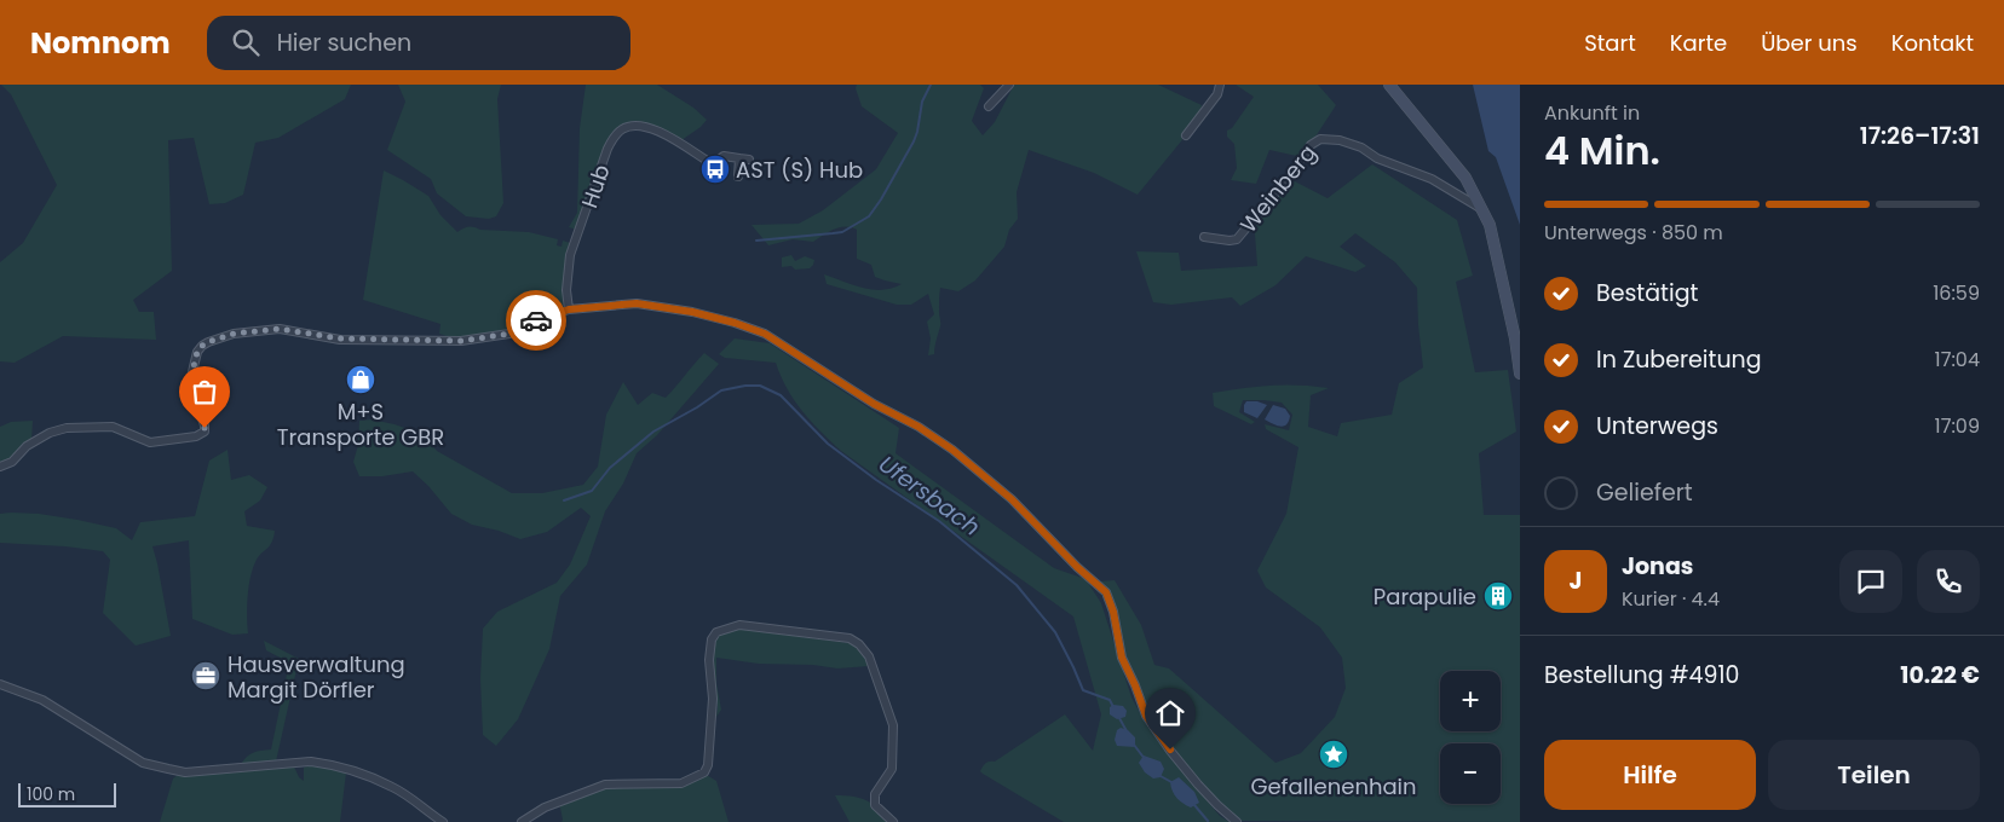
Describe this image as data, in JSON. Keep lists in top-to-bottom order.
{
  "streets": {
    "street": ["Hub", "Weinberg"]
  },
  "water": ["Ufersbach"],
  "places": {
    "bus stop": ["AST (S) Hub"],
    "shop": ["M+S Transporte GBR"],
    "building": ["Parapulie"],
    "office": ["Hausverwaltung Margit Dörfler"],
    "place": ["Gefallenenhain"]
  },
  "scale_bar": "100 m",
  "page": {
    "header": "Nomnom",
    "search": "Hier suchen",
    "nav": [
      "Start",
      "Karte",
      "Über uns",
      "Kontakt"
    ],
    "heading": ["4 Min.", "Ankunft in", "17:26–17:31"],
    "panel": [
      "Jonas",
      "Kurier · 4.4",
      "Bestellung #4910",
      "10.22 €"
    ],
    "bar": "Unterwegs · 850 m",
    "list": [
      ["Bestätigt", "16:59"],
      ["In Zubereitung", "17:04"],
      ["Unterwegs", "17:09"],
      "Geliefert"
    ],
    "round": "J",
    "map_buttons": ["+", "−"],
    "buttons": ["Hilfe", "Teilen"],
    "scale": "100 m"
  }
}
